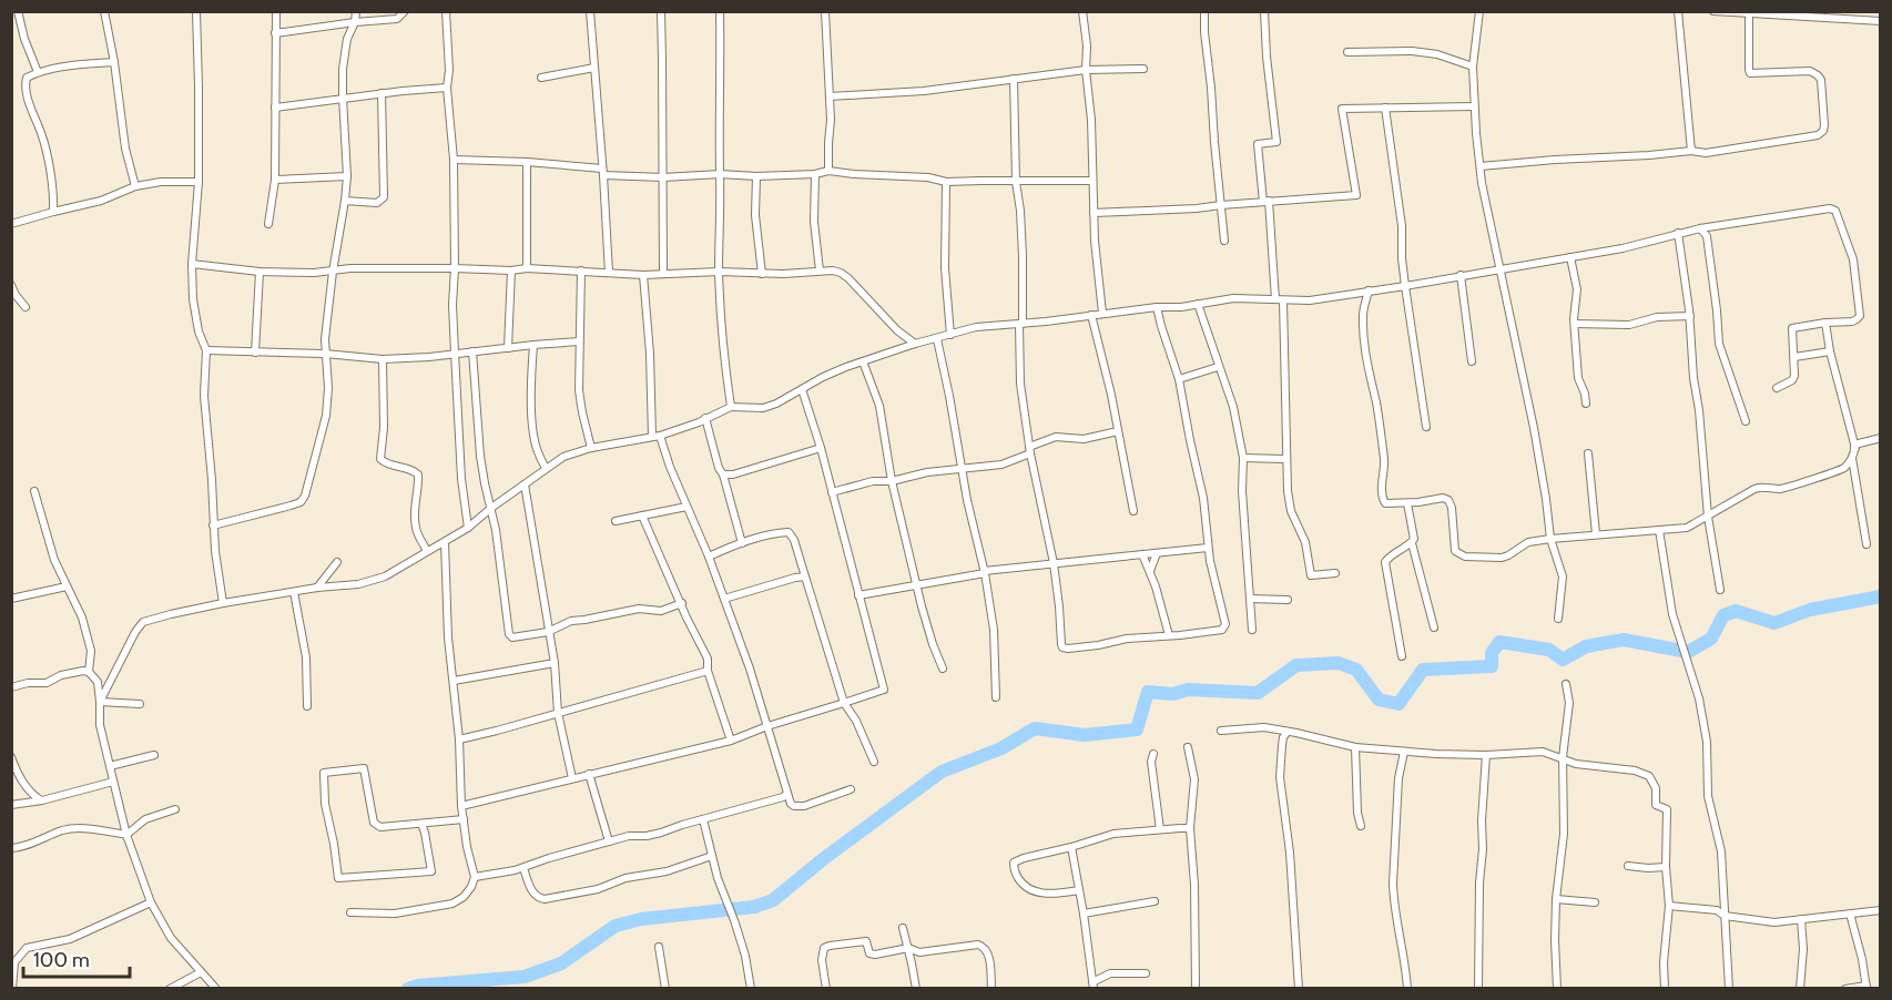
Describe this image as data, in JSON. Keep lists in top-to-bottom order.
{
  "scale_bar": "100 m"
}
